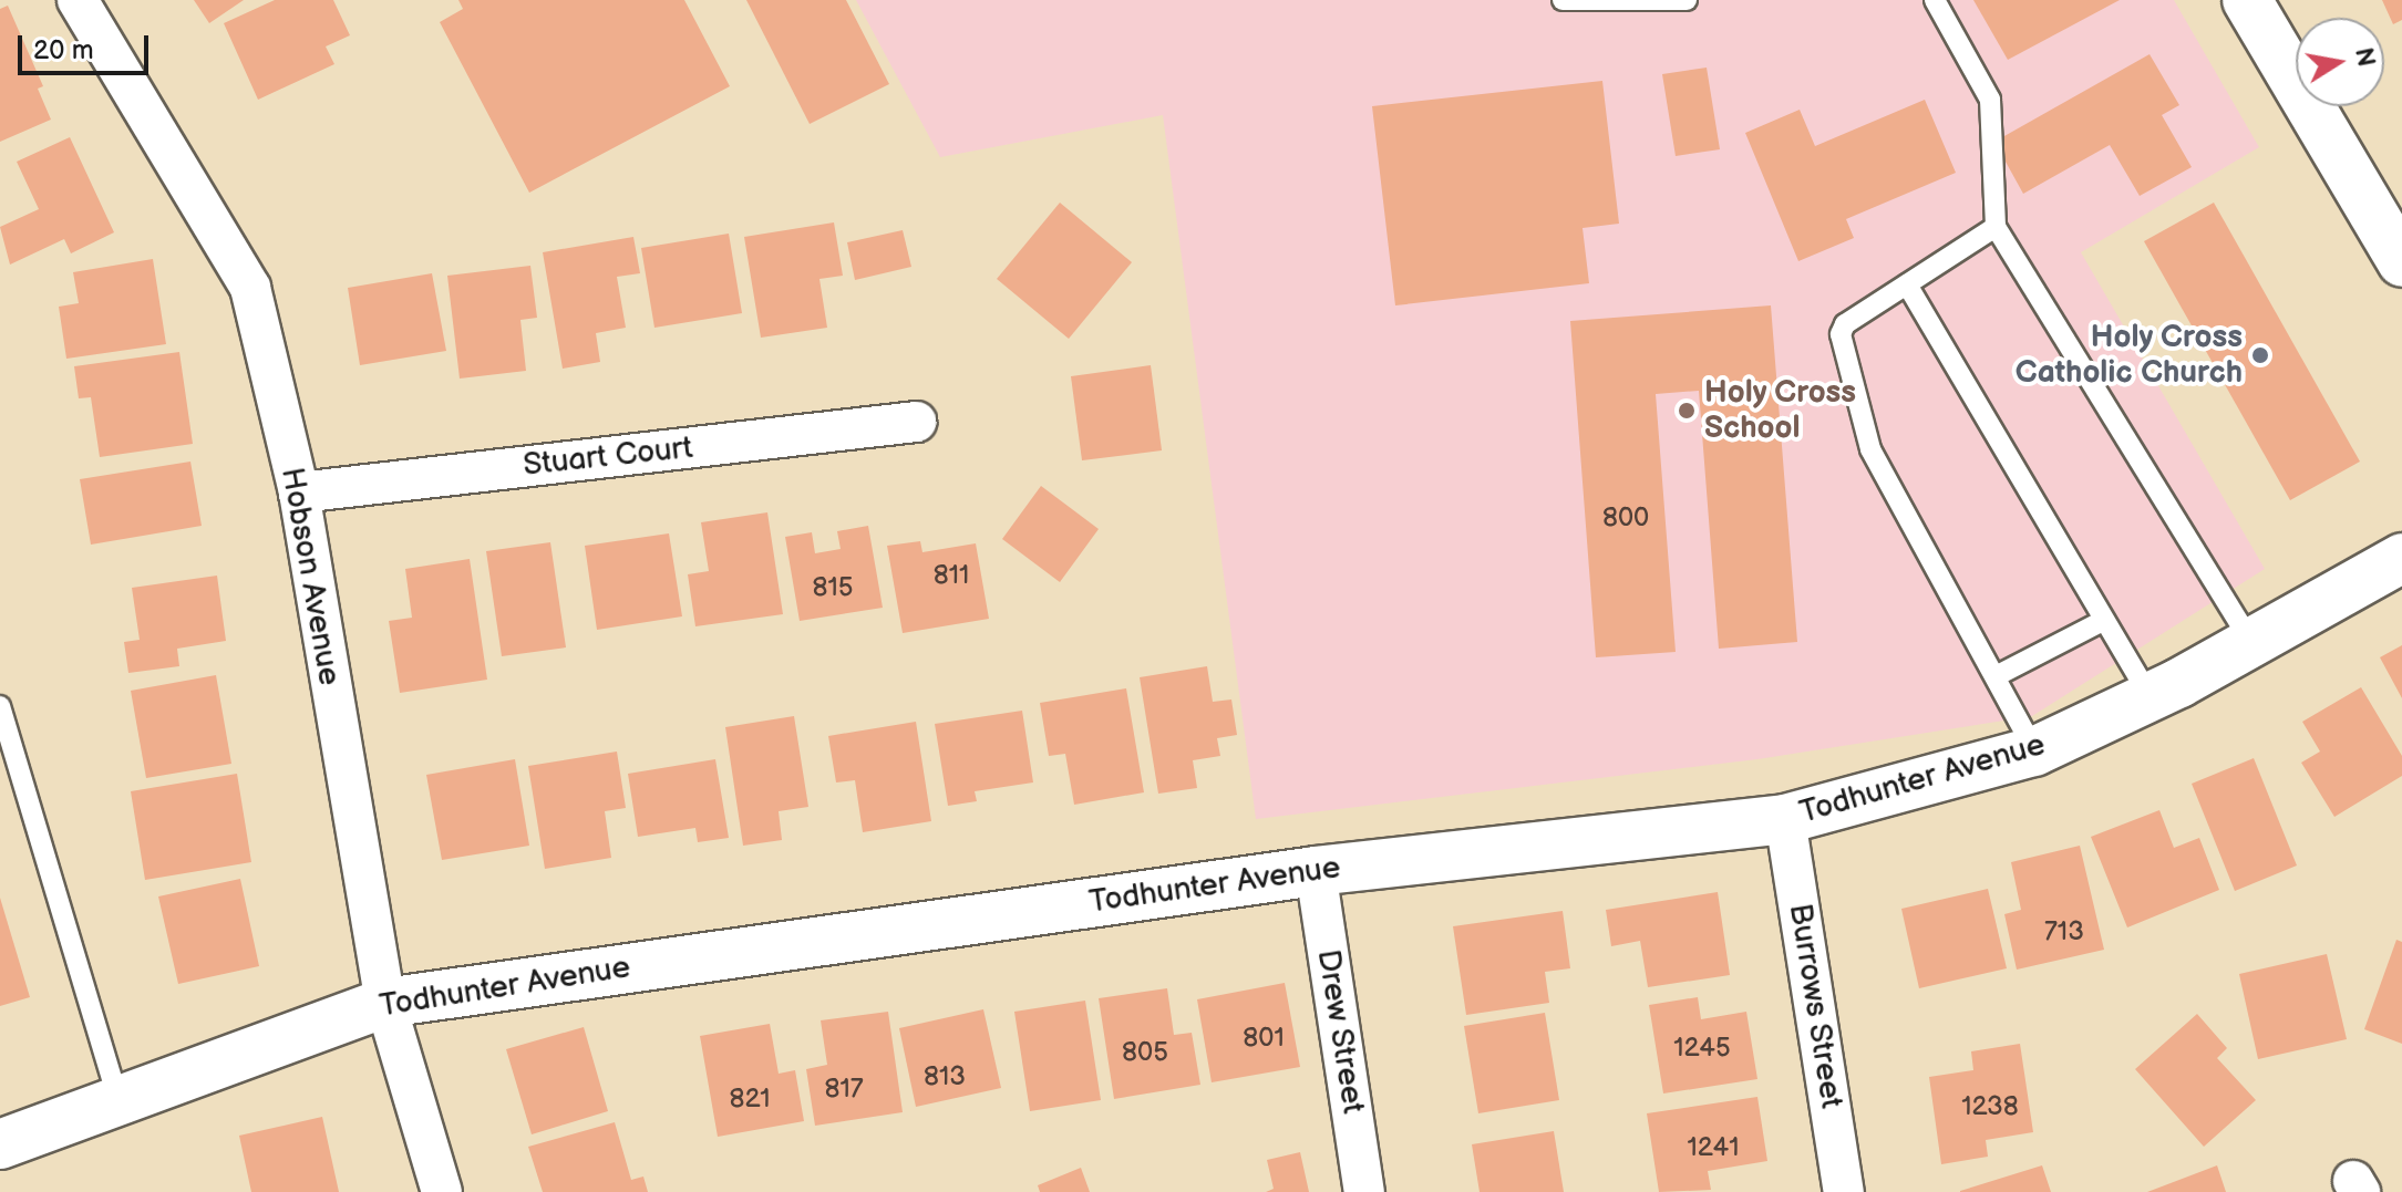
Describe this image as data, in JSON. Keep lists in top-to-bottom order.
{
  "streets": {
    "street": [
      "Stuart Court",
      "Hobson Avenue",
      "Todhunter Avenue",
      "Burrows Street",
      "Drew Street"
    ]
  },
  "crossings": [
    ["Stuart Court", "Hobson Avenue"],
    ["Hobson Avenue", "Todhunter Avenue"],
    ["Todhunter Avenue", "Burrows Street"],
    ["Todhunter Avenue", "Drew Street"]
  ],
  "places": ["Holy Cross Catholic Church", "Holy Cross School"],
  "house_numbers": [
    "800",
    "811",
    "815",
    "713",
    "801",
    "1245",
    "805",
    "813",
    "817",
    "821",
    "1238",
    "1241"
  ],
  "scale_bar": "20 m",
  "north": "right"
}
